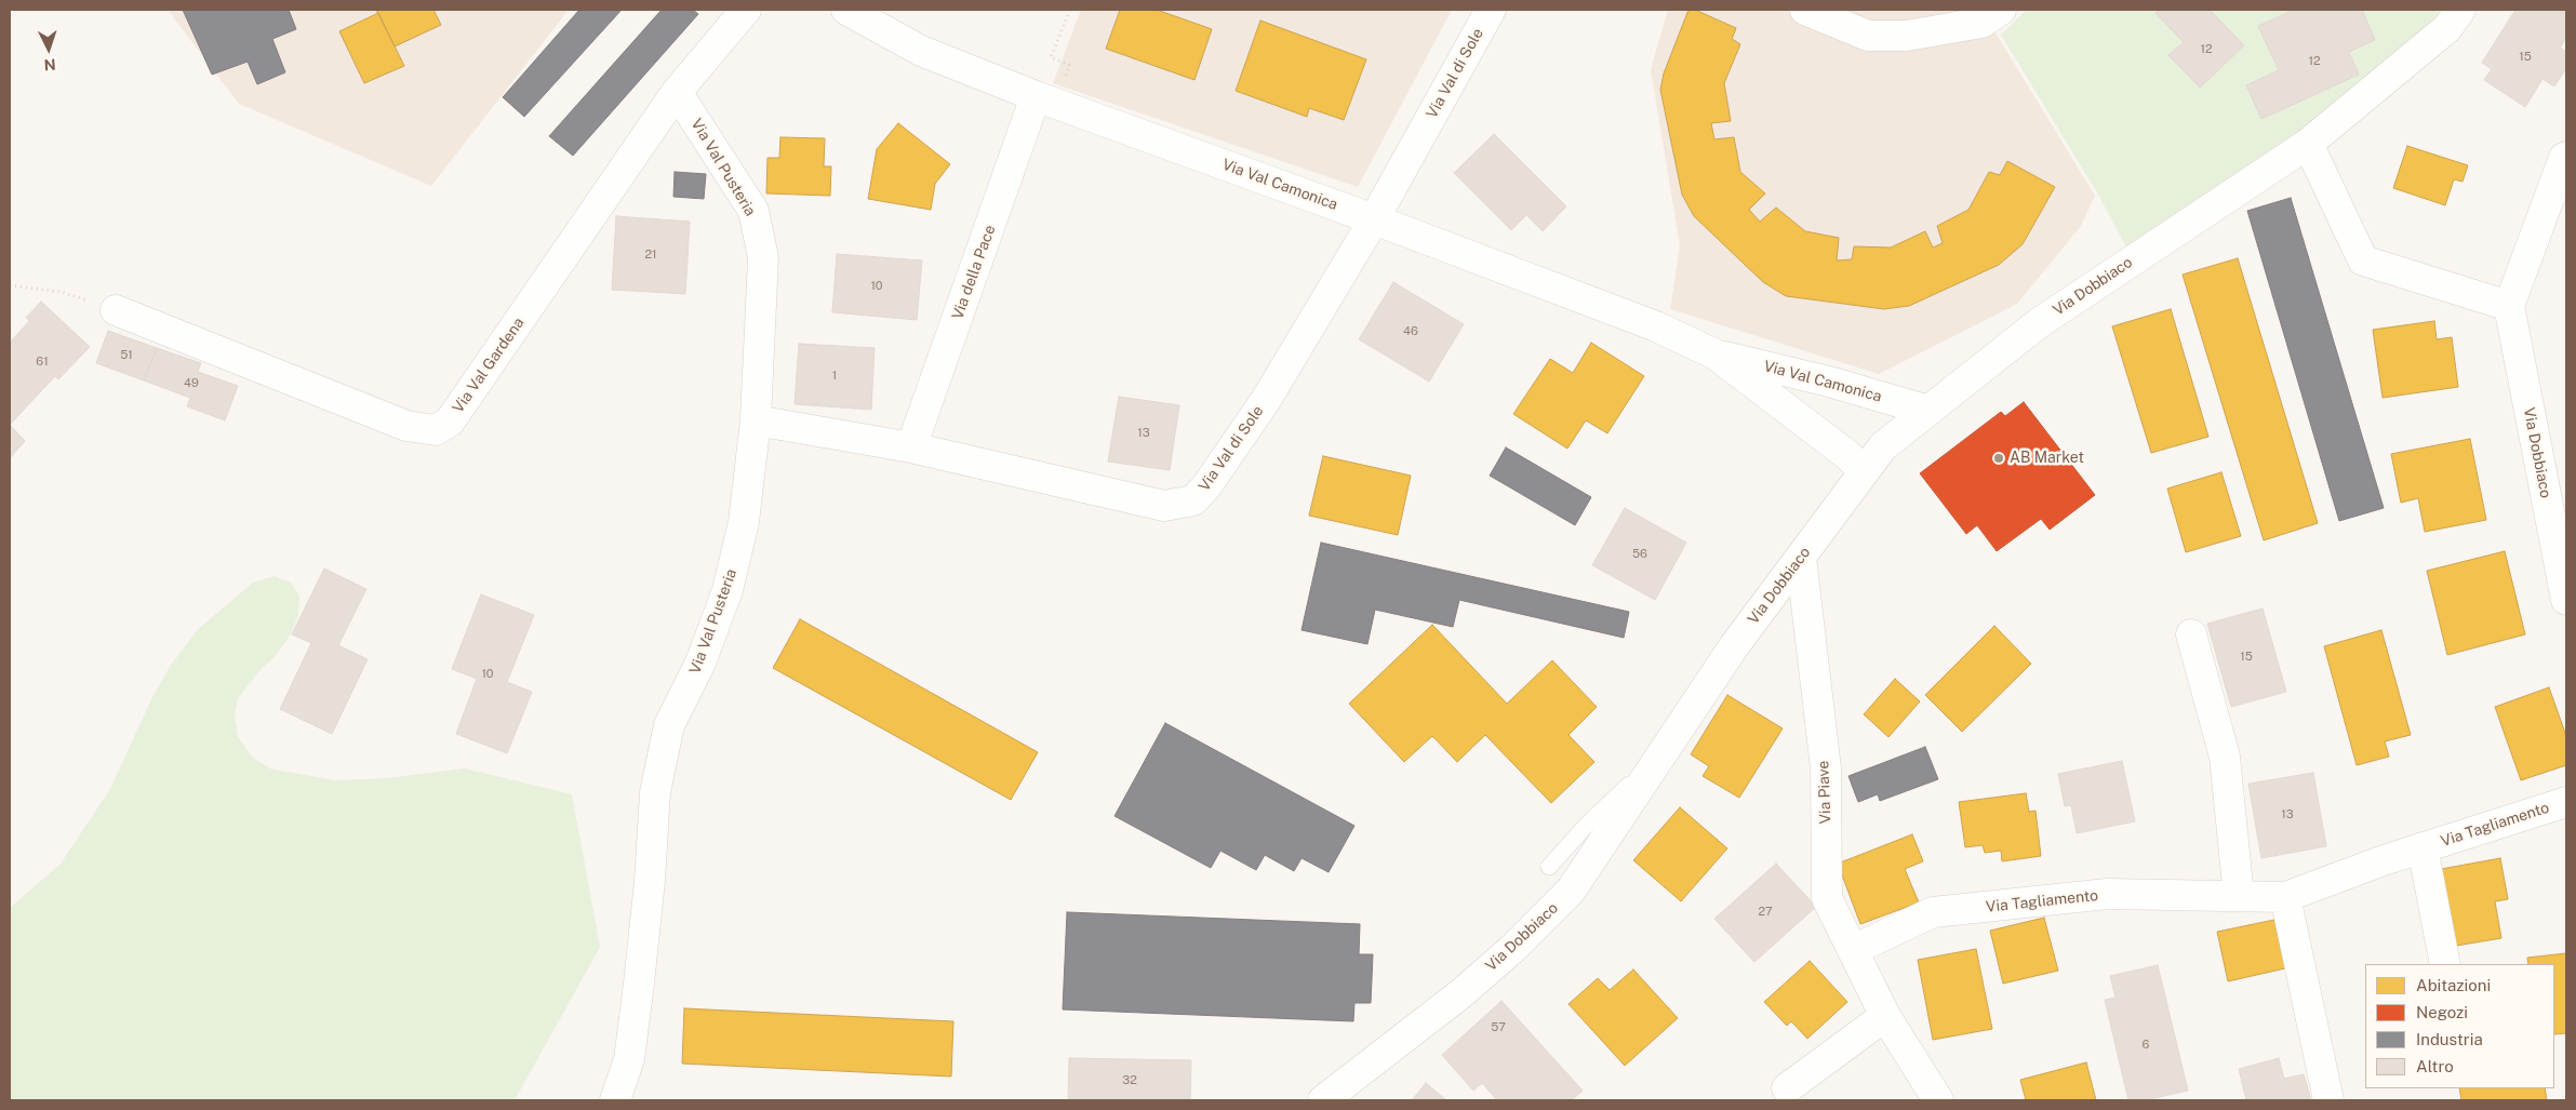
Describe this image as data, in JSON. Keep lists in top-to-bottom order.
{
  "streets": {
    "street": [
      "Via Val di Sole",
      "Via Val Pusteria",
      "Via Val Camonica",
      "Via della Pace",
      "Via Dobbiaco",
      "Via Val Gardena",
      "Via Piave",
      "Via Tagliamento"
    ]
  },
  "crossings": [
    ["Via Val di Sole", "Via Val Pusteria"],
    ["Via Val di Sole", "Via Val Camonica"],
    ["Via Val di Sole", "Via della Pace"],
    ["Via Val Pusteria", "Via Val Gardena"],
    ["Via Val Camonica", "Via della Pace"],
    ["Via Val Camonica", "Via Dobbiaco"],
    ["Via Dobbiaco", "Via Piave"],
    ["Via Piave", "Via Tagliamento"]
  ],
  "places": ["AB Market"],
  "house_numbers": [
    "12",
    "15",
    "12",
    "21",
    "10",
    "46",
    "51",
    "61",
    "1",
    "49",
    "13",
    "56",
    "15",
    "10",
    "13",
    "27",
    "57",
    "6",
    "32"
  ],
  "legend": [
    "Abitazioni",
    "Negozi",
    "Industria",
    "Altro"
  ],
  "north": "bottom"
}
